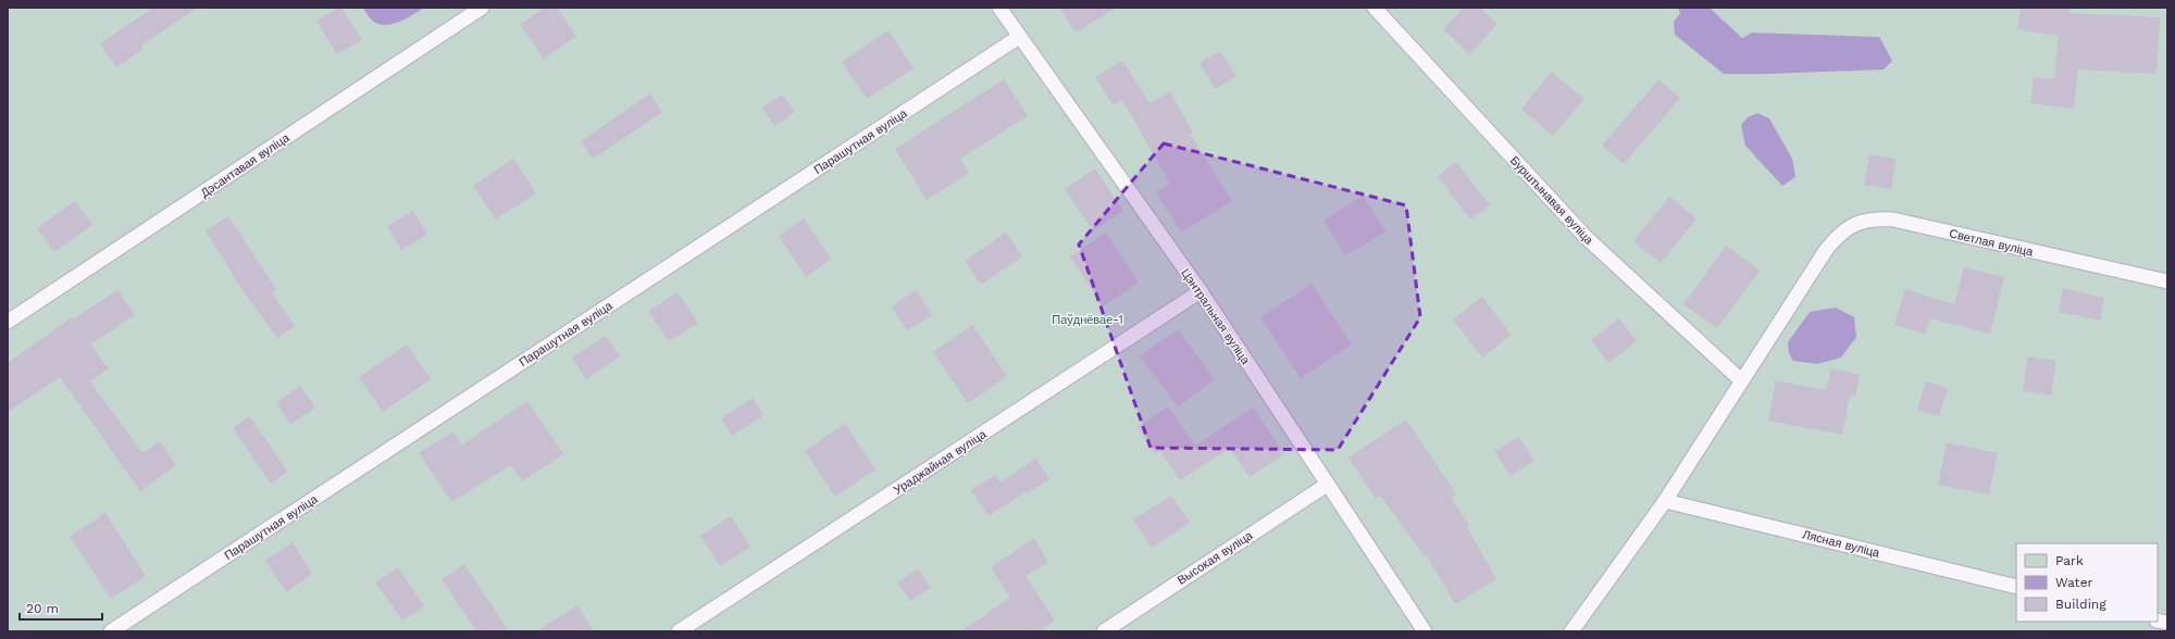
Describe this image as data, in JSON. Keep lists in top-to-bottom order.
{
  "streets": {
    "lane": [
      "Парашутная вуліца",
      "Дэсантавая вуліца",
      "Бурштынавая вуліца",
      "Светлая вуліца",
      "Цэнтральная вуліца",
      "Ураджайная вуліца",
      "Лясная вуліца",
      "Высокая вуліца"
    ]
  },
  "crossings": [
    ["Парашутная вуліца", "Цэнтральная вуліца"],
    ["Бурштынавая вуліца", "Светлая вуліца"],
    ["Светлая вуліца", "Лясная вуліца"],
    ["Цэнтральная вуліца", "Ураджайная вуліца"],
    ["Цэнтральная вуліца", "Высокая вуліца"]
  ],
  "parks": ["Паўднёвае-1"],
  "legend": ["Park", "Water", "Building"],
  "scale_bar": "20 m"
}
